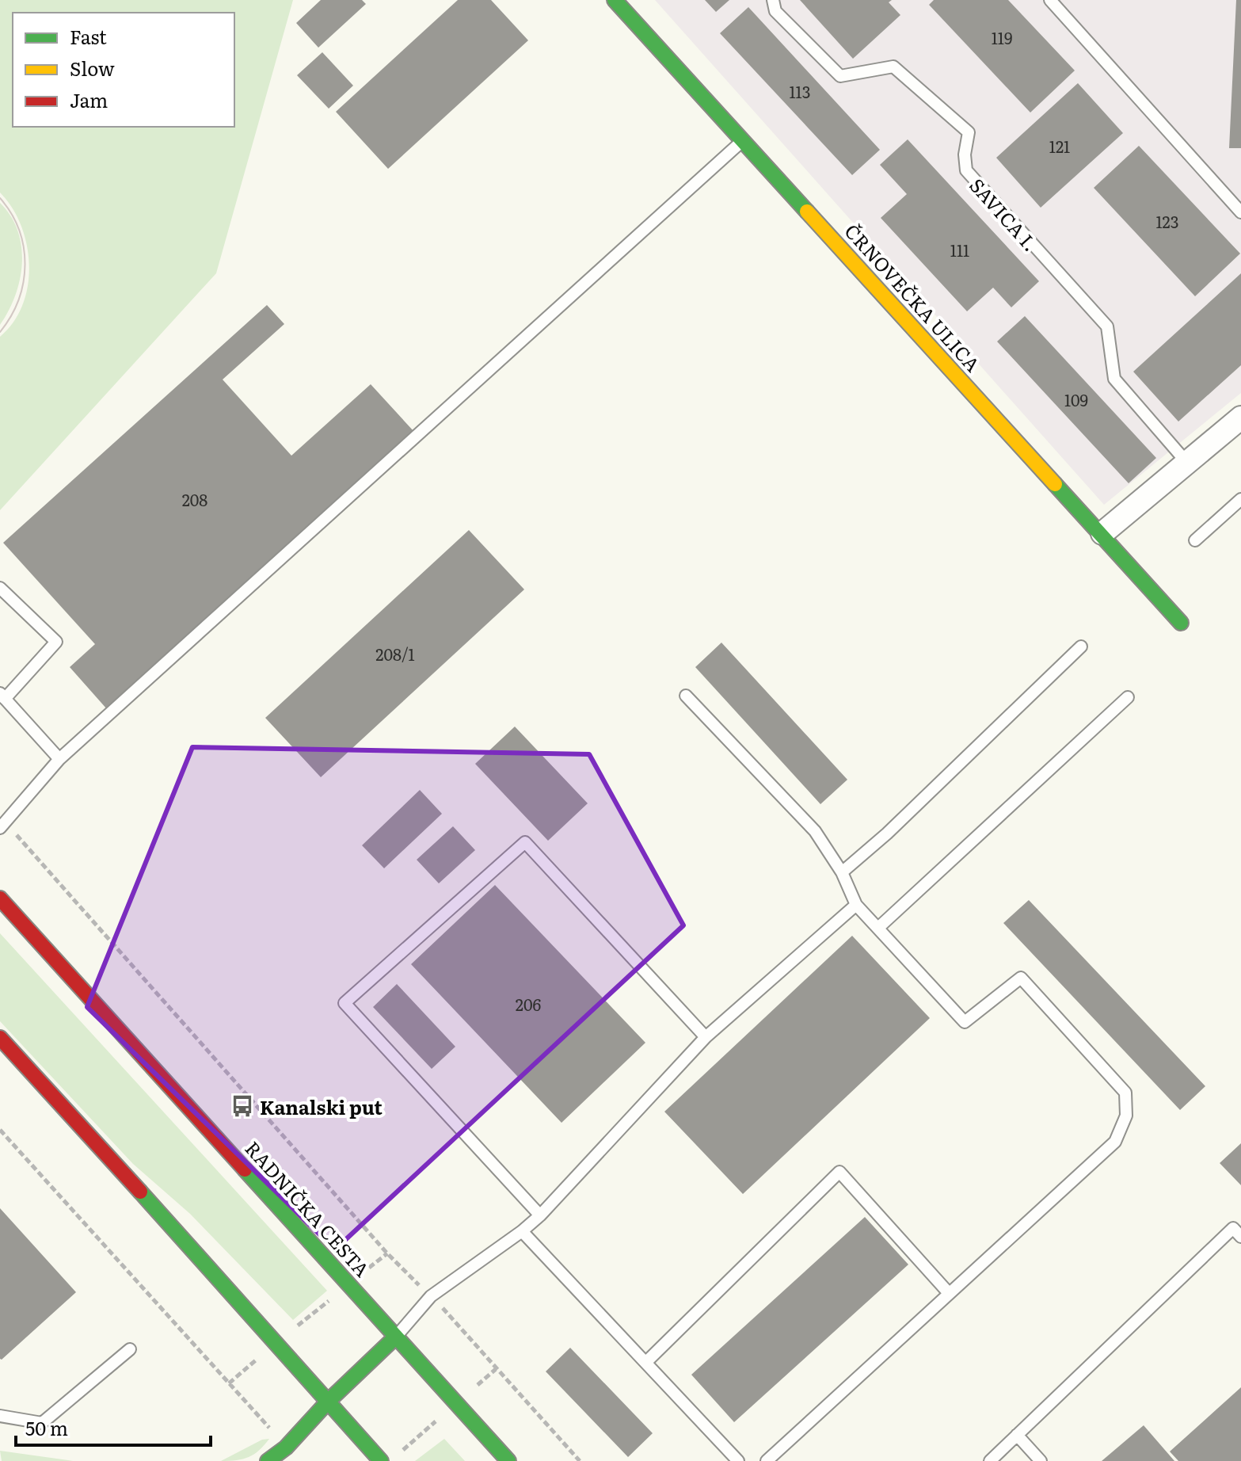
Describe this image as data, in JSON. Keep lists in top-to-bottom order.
{
  "streets": {
    "main road": ["ČRNOVEČKA ULICA", "RADNIČKA CESTA"],
    "lane": ["SAVICA I."]
  },
  "places": {
    "bus stop": ["Kanalski put"]
  },
  "house_numbers": [
    "119",
    "113",
    "121",
    "123",
    "111",
    "109",
    "208",
    "208/1",
    "206"
  ],
  "legend": ["Fast", "Slow", "Jam"],
  "scale_bar": "50 m"
}
